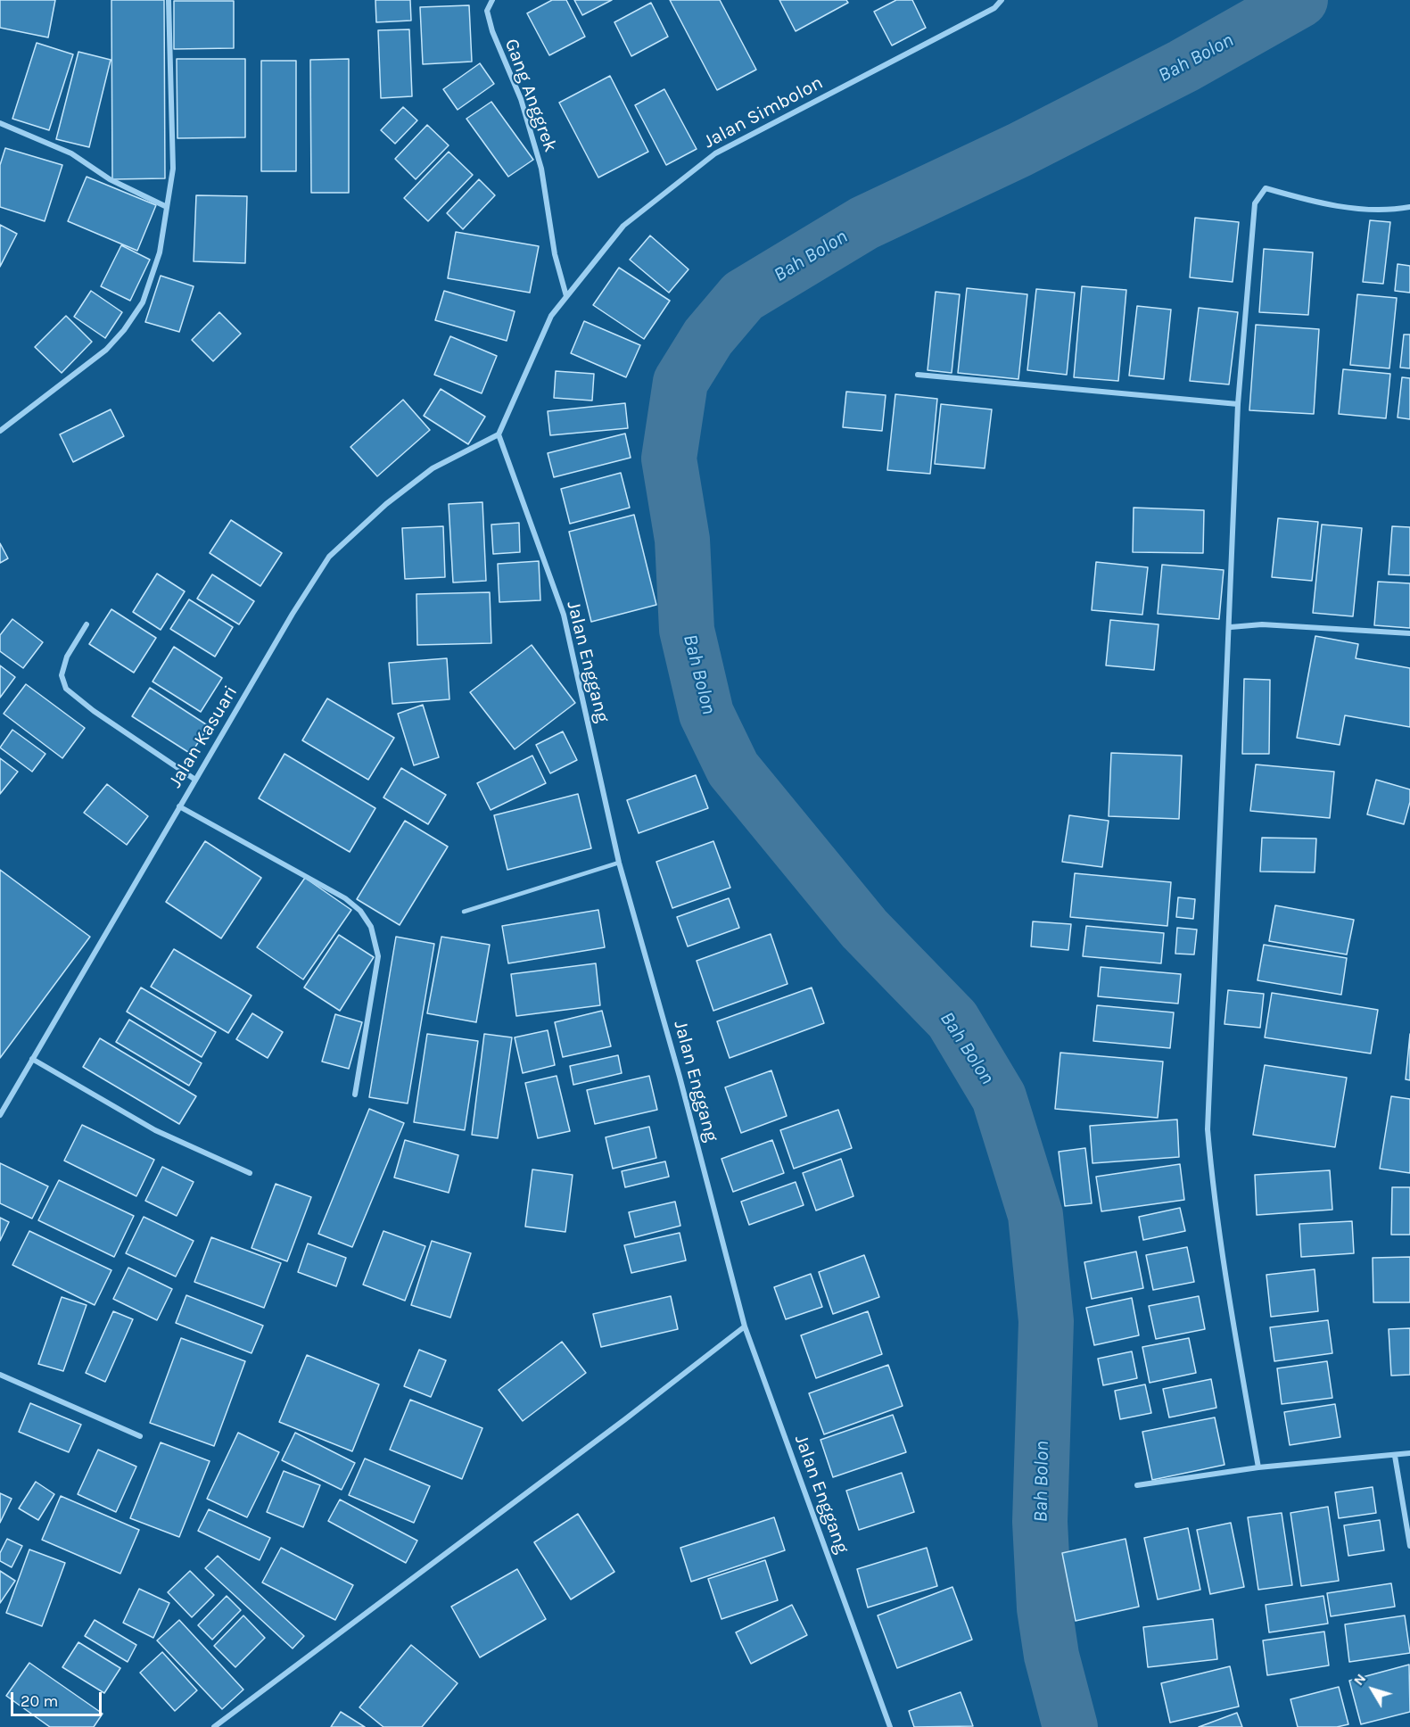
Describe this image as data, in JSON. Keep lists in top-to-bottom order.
{
  "streets": {
    "street": [
      "Gang Anggrek",
      "Jalan Simbolon",
      "Jalan Enggang",
      "Jalan Kasuari"
    ]
  },
  "crossings": [
    ["Gang Anggrek", "Jalan Simbolon"],
    ["Jalan Simbolon", "Jalan Enggang"],
    ["Jalan Simbolon", "Jalan Kasuari"],
    ["Jalan Enggang", "Jalan Kasuari"]
  ],
  "water": ["Bah Bolon"],
  "scale_bar": "20 m",
  "north": "top left"
}
